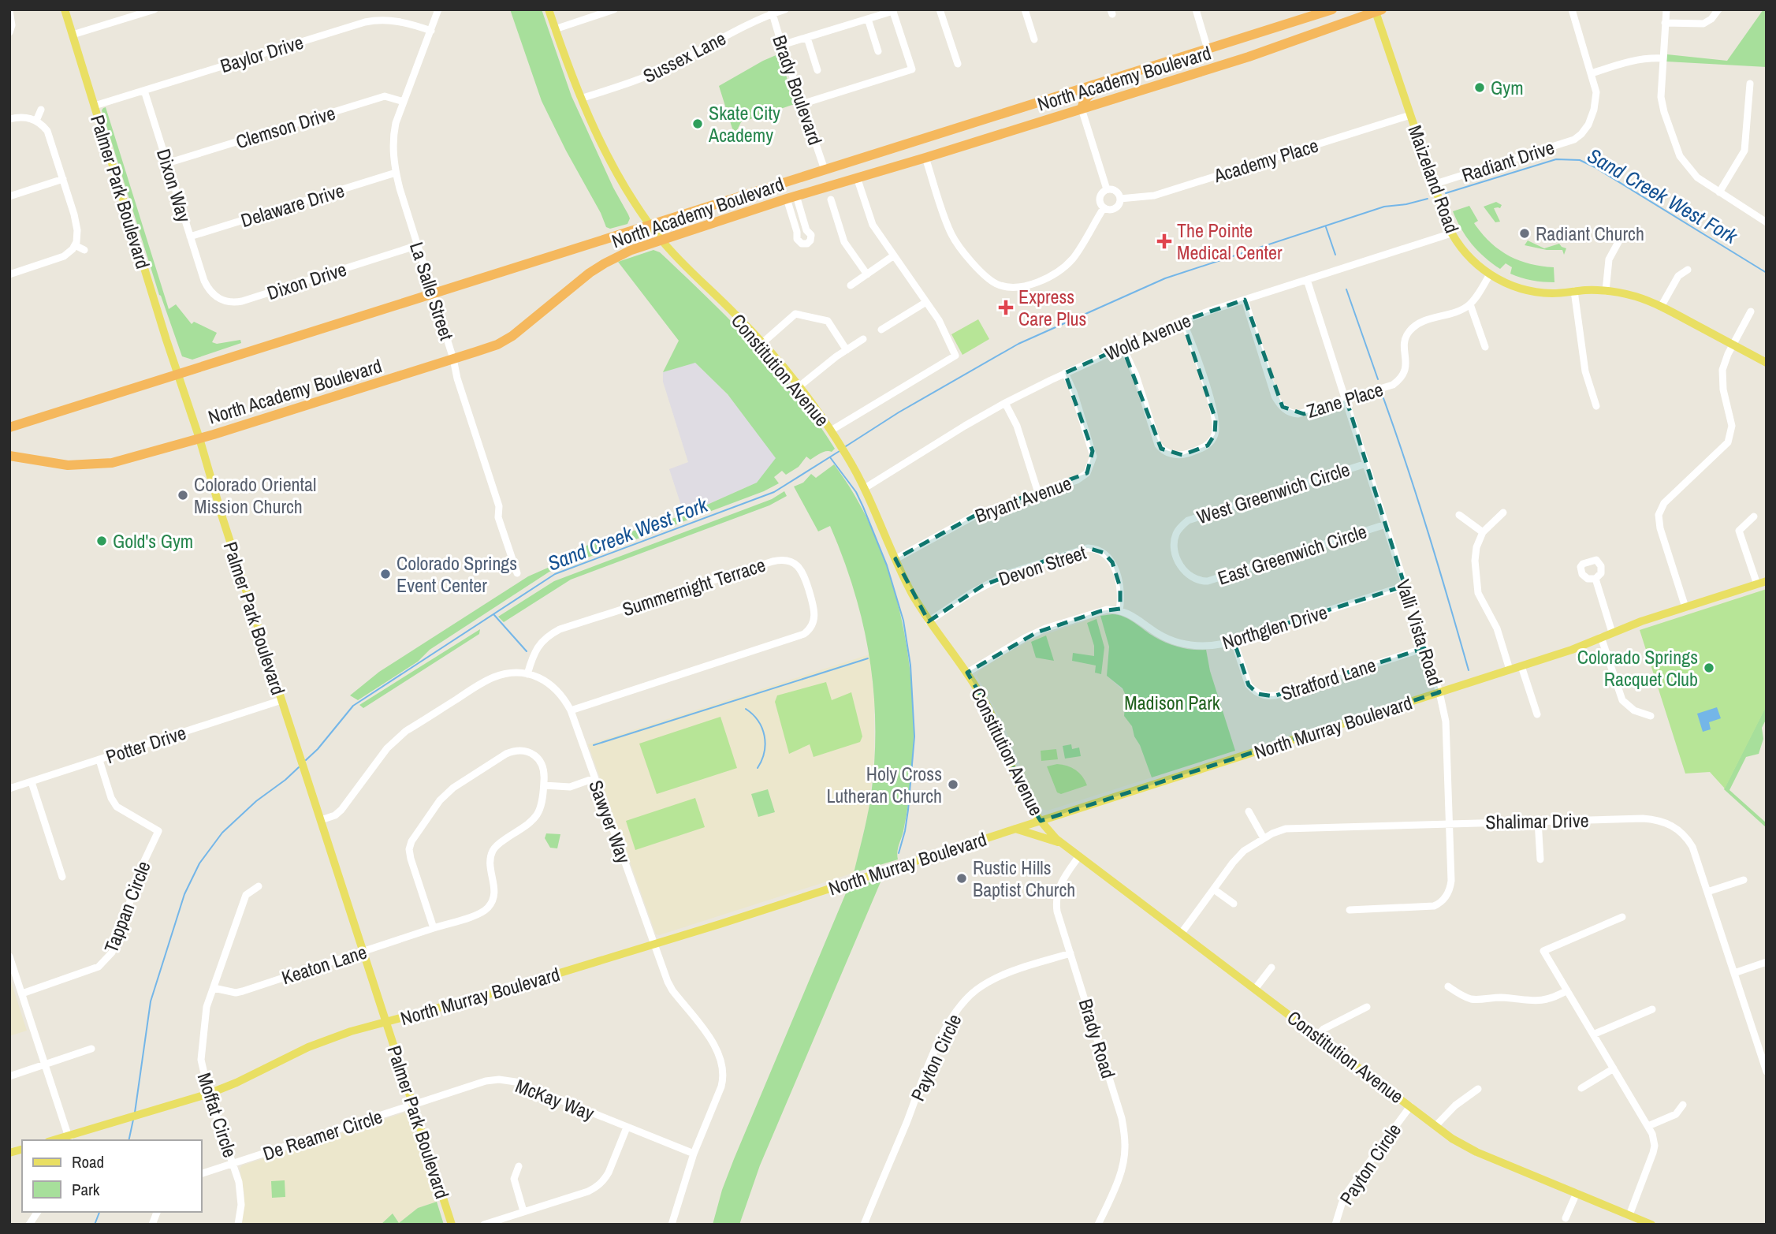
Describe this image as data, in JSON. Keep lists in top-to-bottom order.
{
  "streets": {
    "highway": ["North Academy Boulevard"],
    "main road": [
      "Maizeland Road",
      "Palmer Park Boulevard",
      "Constitution Avenue",
      "North Murray Boulevard"
    ],
    "street": [
      "Baylor Drive",
      "Sussex Lane",
      "Brady Boulevard",
      "Clemson Drive",
      "Academy Place",
      "Radiant Drive",
      "Dixon Way",
      "Delaware Drive",
      "Dixon Drive",
      "La Salle Street",
      "Wold Avenue",
      "Zane Place",
      "West Greenwich Circle",
      "Bryant Avenue",
      "East Greenwich Circle",
      "Devon Street",
      "Summernight Terrace",
      "Northglen Drive",
      "Valli Vista Road",
      "Stratford Lane",
      "Potter Drive",
      "Shalimar Drive",
      "Sawyer Way",
      "Tappan Circle",
      "Keaton Lane",
      "Brady Road",
      "Payton Circle",
      "McKay Way",
      "Moffat Circle",
      "De Reamer Circle"
    ]
  },
  "crossings": [
    ["Baylor Drive", "Dixon Way"],
    ["Baylor Drive", "Palmer Park Boulevard"],
    ["Baylor Drive", "La Salle Street"],
    ["Sussex Lane", "Brady Boulevard"],
    ["Sussex Lane", "Constitution Avenue"],
    ["North Academy Boulevard", "Brady Boulevard"],
    ["North Academy Boulevard", "Maizeland Road"],
    ["North Academy Boulevard", "Palmer Park Boulevard"],
    ["North Academy Boulevard", "La Salle Street"],
    ["North Academy Boulevard", "Constitution Avenue"],
    ["Clemson Drive", "Dixon Way"],
    ["Clemson Drive", "La Salle Street"],
    ["Academy Place", "Maizeland Road"],
    ["Radiant Drive", "Maizeland Road"],
    ["Maizeland Road", "Wold Avenue"],
    ["Dixon Way", "Delaware Drive"],
    ["Dixon Way", "Dixon Drive"],
    ["Palmer Park Boulevard", "North Murray Boulevard"],
    ["Palmer Park Boulevard", "Potter Drive"],
    ["Palmer Park Boulevard", "Sawyer Way"],
    ["Palmer Park Boulevard", "Keaton Lane"],
    ["Palmer Park Boulevard", "McKay Way"],
    ["Palmer Park Boulevard", "De Reamer Circle"],
    ["Delaware Drive", "La Salle Street"],
    ["Dixon Drive", "La Salle Street"],
    ["Wold Avenue", "Constitution Avenue"],
    ["Wold Avenue", "Zane Place"],
    ["Wold Avenue", "Bryant Avenue"],
    ["Wold Avenue", "Valli Vista Road"],
    ["Constitution Avenue", "Bryant Avenue"],
    ["Constitution Avenue", "Devon Street"],
    ["Constitution Avenue", "North Murray Boulevard"],
    ["Constitution Avenue", "Shalimar Drive"],
    ["Constitution Avenue", "Brady Road"],
    ["Constitution Avenue", "Payton Circle"],
    ["Zane Place", "Valli Vista Road"],
    ["West Greenwich Circle", "East Greenwich Circle"],
    ["West Greenwich Circle", "Valli Vista Road"],
    ["East Greenwich Circle", "Valli Vista Road"],
    ["Devon Street", "Northglen Drive"],
    ["Summernight Terrace", "Sawyer Way"],
    ["Northglen Drive", "Valli Vista Road"],
    ["Northglen Drive", "Stratford Lane"],
    ["Valli Vista Road", "Stratford Lane"],
    ["Valli Vista Road", "North Murray Boulevard"],
    ["Valli Vista Road", "Shalimar Drive"],
    ["North Murray Boulevard", "Sawyer Way"],
    ["North Murray Boulevard", "Moffat Circle"],
    ["Potter Drive", "Tappan Circle"],
    ["Sawyer Way", "McKay Way"],
    ["Keaton Lane", "Moffat Circle"],
    ["Brady Road", "Payton Circle"],
    ["McKay Way", "De Reamer Circle"],
    ["Moffat Circle", "De Reamer Circle"]
  ],
  "water": ["Sand Creek West Fork"],
  "parks": ["Madison Park"],
  "places": {
    "other": [
      "Gym",
      "Skate City Academy",
      "Radiant Church",
      "Colorado Oriental Mission Church",
      "Gold's Gym",
      "Colorado Springs Event Center",
      "Colorado Springs Racquet Club",
      "Holy Cross Lutheran Church",
      "Rustic Hills Baptist Church"
    ],
    "health": ["The Pointe Medical Center", "Express Care Plus"]
  },
  "legend": ["Road", "Park"]
}
